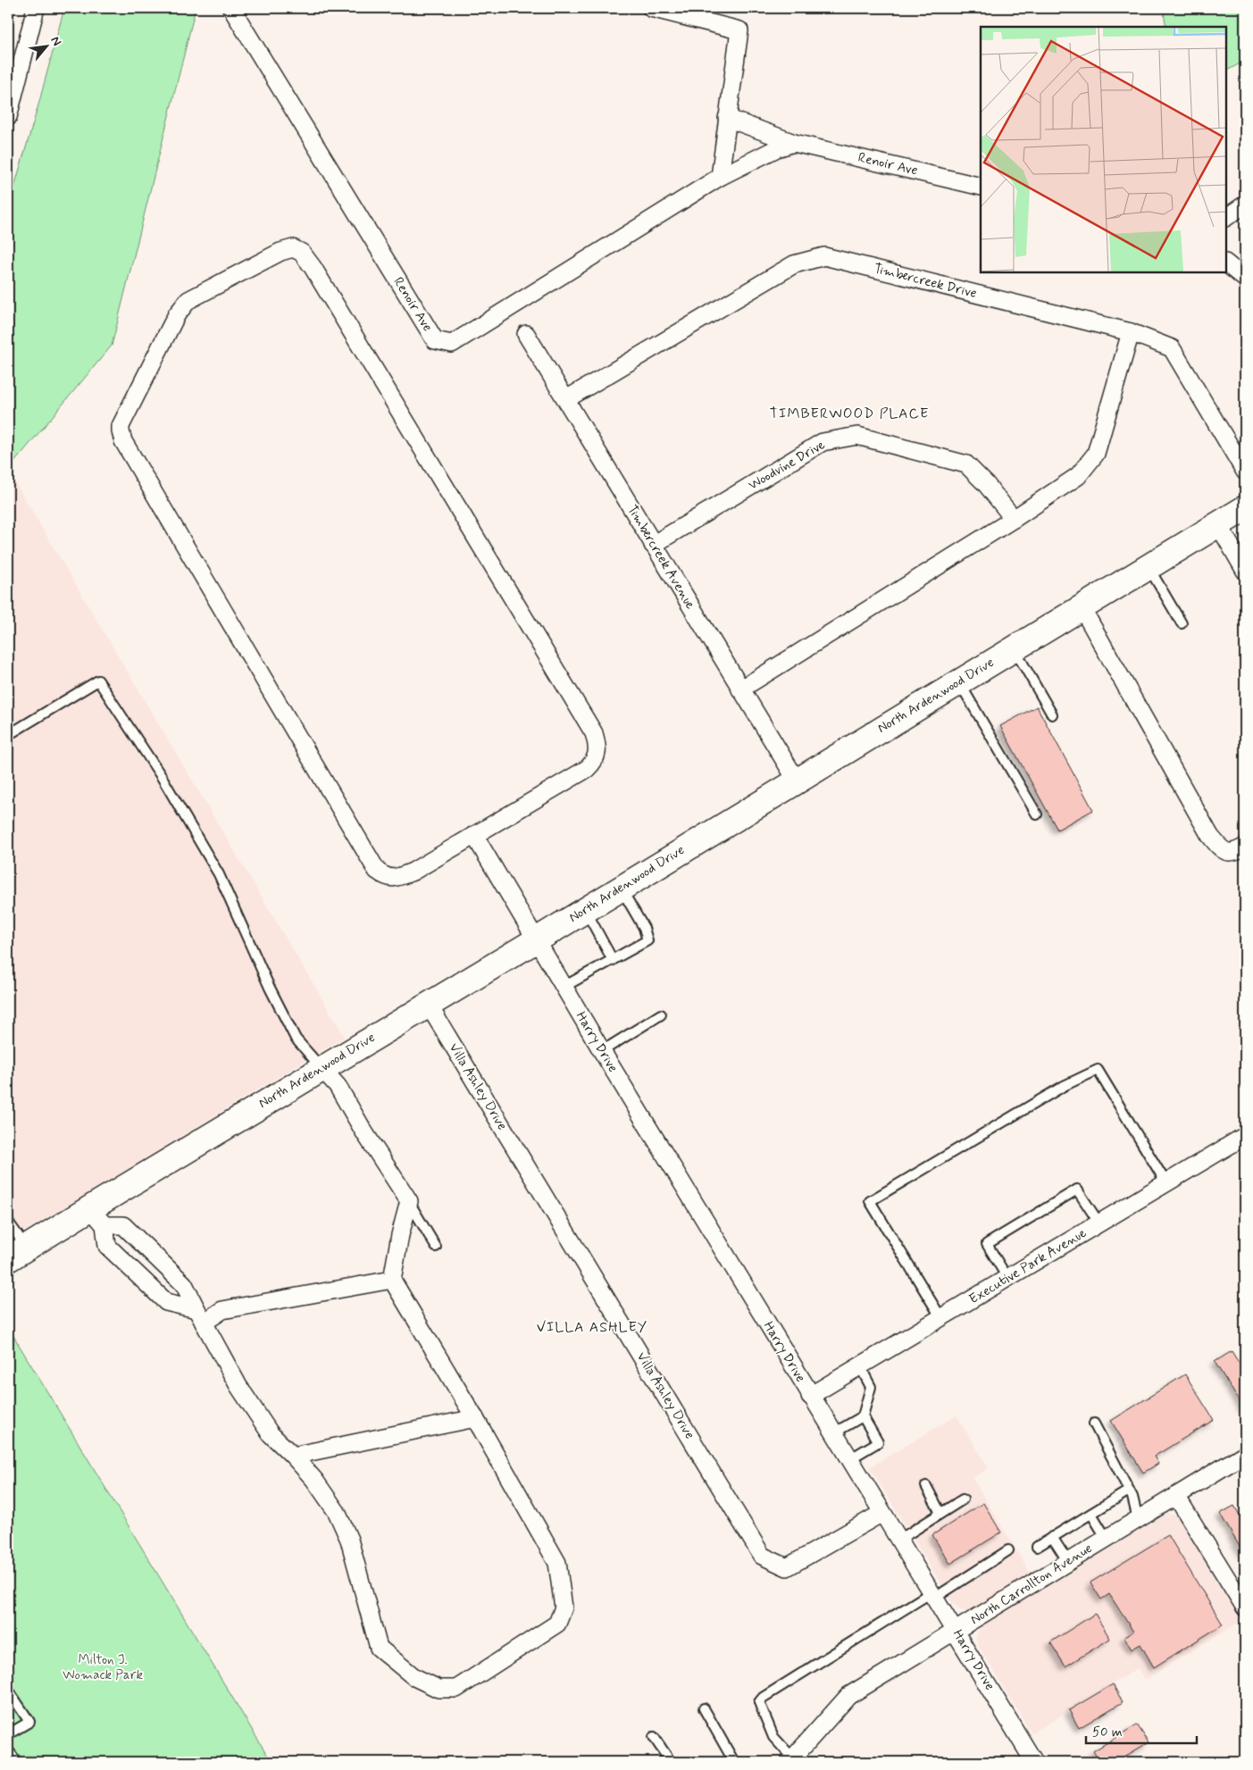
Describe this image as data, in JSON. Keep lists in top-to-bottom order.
{
  "streets": {
    "street": [
      "Renoir Ave",
      "Timbercreek Drive",
      "Woodvine Drive",
      "Timbercreek Avenue",
      "North Ardenwood Drive",
      "Harry Drive",
      "Villa Ashley Drive",
      "Executive Park Avenue",
      "North Carrollton Avenue"
    ]
  },
  "crossings": [
    ["Timbercreek Drive", "Timbercreek Avenue"],
    ["Woodvine Drive", "Timbercreek Avenue"],
    ["Timbercreek Avenue", "North Ardenwood Drive"],
    ["North Ardenwood Drive", "Harry Drive"],
    ["North Ardenwood Drive", "Villa Ashley Drive"],
    ["Harry Drive", "Villa Ashley Drive"],
    ["Harry Drive", "Executive Park Avenue"],
    ["Harry Drive", "North Carrollton Avenue"]
  ],
  "districts": ["TIMBERWOOD PLACE", "VILLA ASHLEY"],
  "parks": ["Milton J. Womack Park"],
  "scale_bar": "50 m",
  "north": "top right"
}
